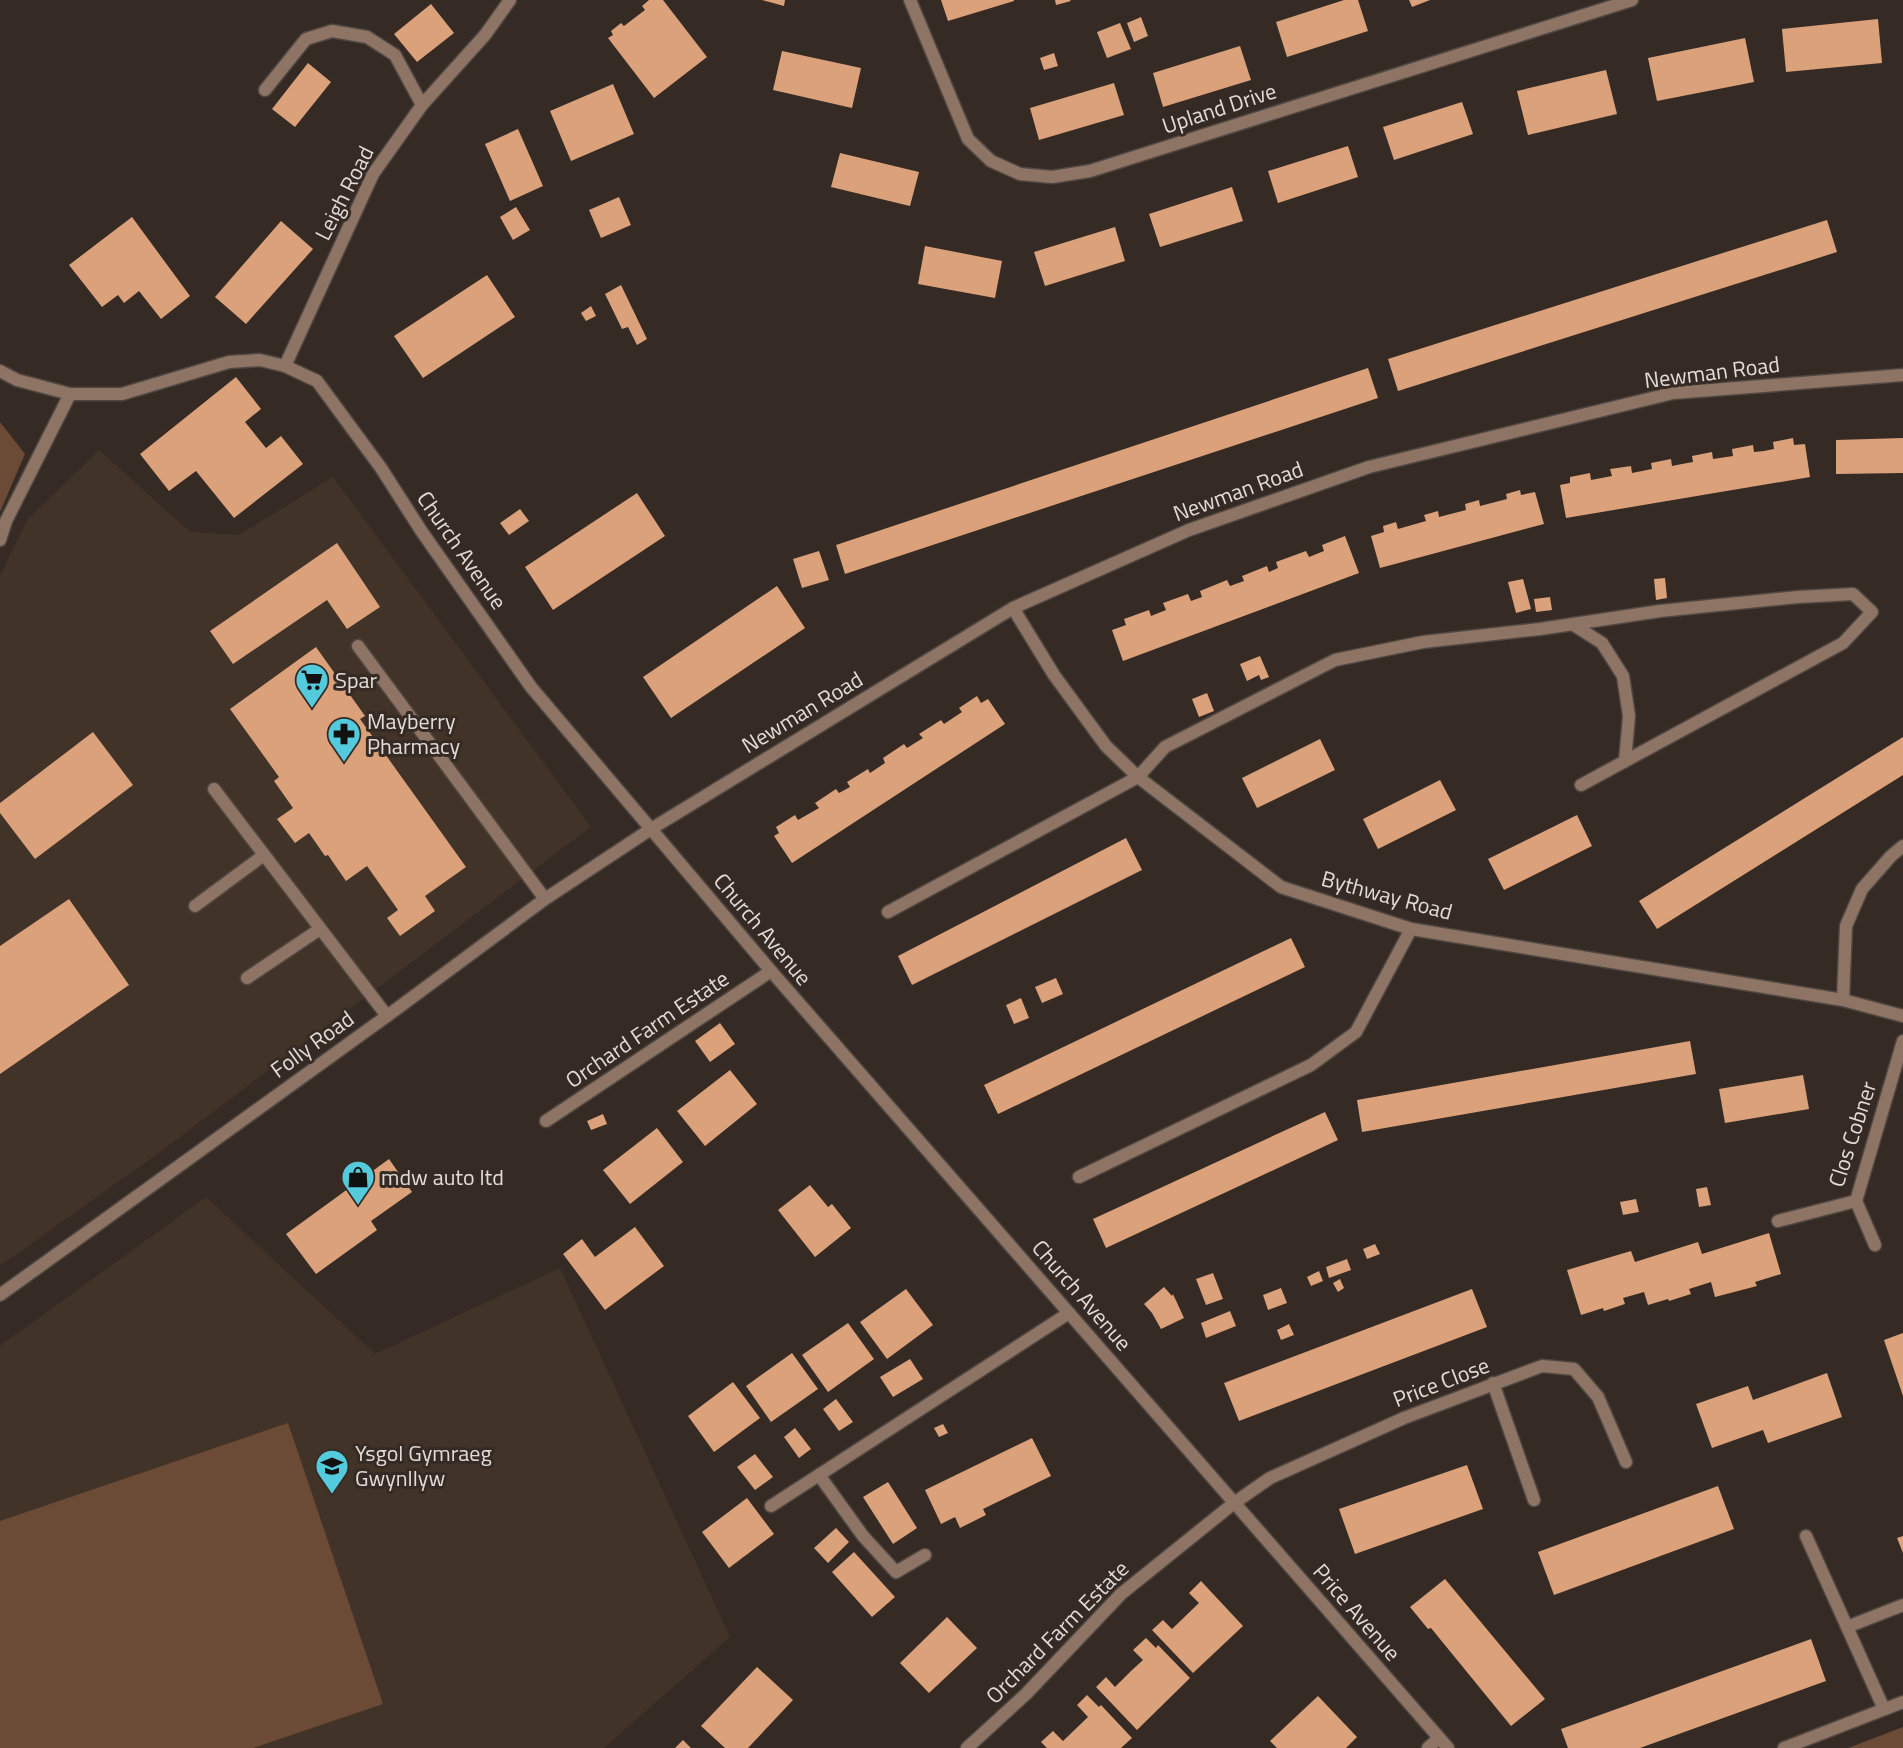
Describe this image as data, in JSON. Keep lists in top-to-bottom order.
{
  "streets": {
    "street": [
      "Upland Drive",
      "Leigh Road",
      "Newman Road",
      "Church Avenue",
      "Bythway Road",
      "Orchard Farm Estate",
      "Folly Road",
      "Clos Cobner",
      "Price Close",
      "Price Avenue"
    ]
  },
  "crossings": [
    ["Leigh Road", "Church Avenue"],
    ["Newman Road", "Church Avenue"],
    ["Newman Road", "Bythway Road"],
    ["Newman Road", "Folly Road"],
    ["Church Avenue", "Orchard Farm Estate"],
    ["Church Avenue", "Folly Road"],
    ["Church Avenue", "Price Close"],
    ["Church Avenue", "Price Avenue"],
    ["Orchard Farm Estate", "Price Close"],
    ["Orchard Farm Estate", "Price Avenue"],
    ["Price Close", "Price Avenue"]
  ],
  "places": {
    "supermarket": ["Spar"],
    "pharmacy": ["Mayberry Pharmacy"],
    "shop": ["mdw auto ltd"],
    "school or university": ["Ysgol Gymraeg Gwynllyw"]
  }
}
